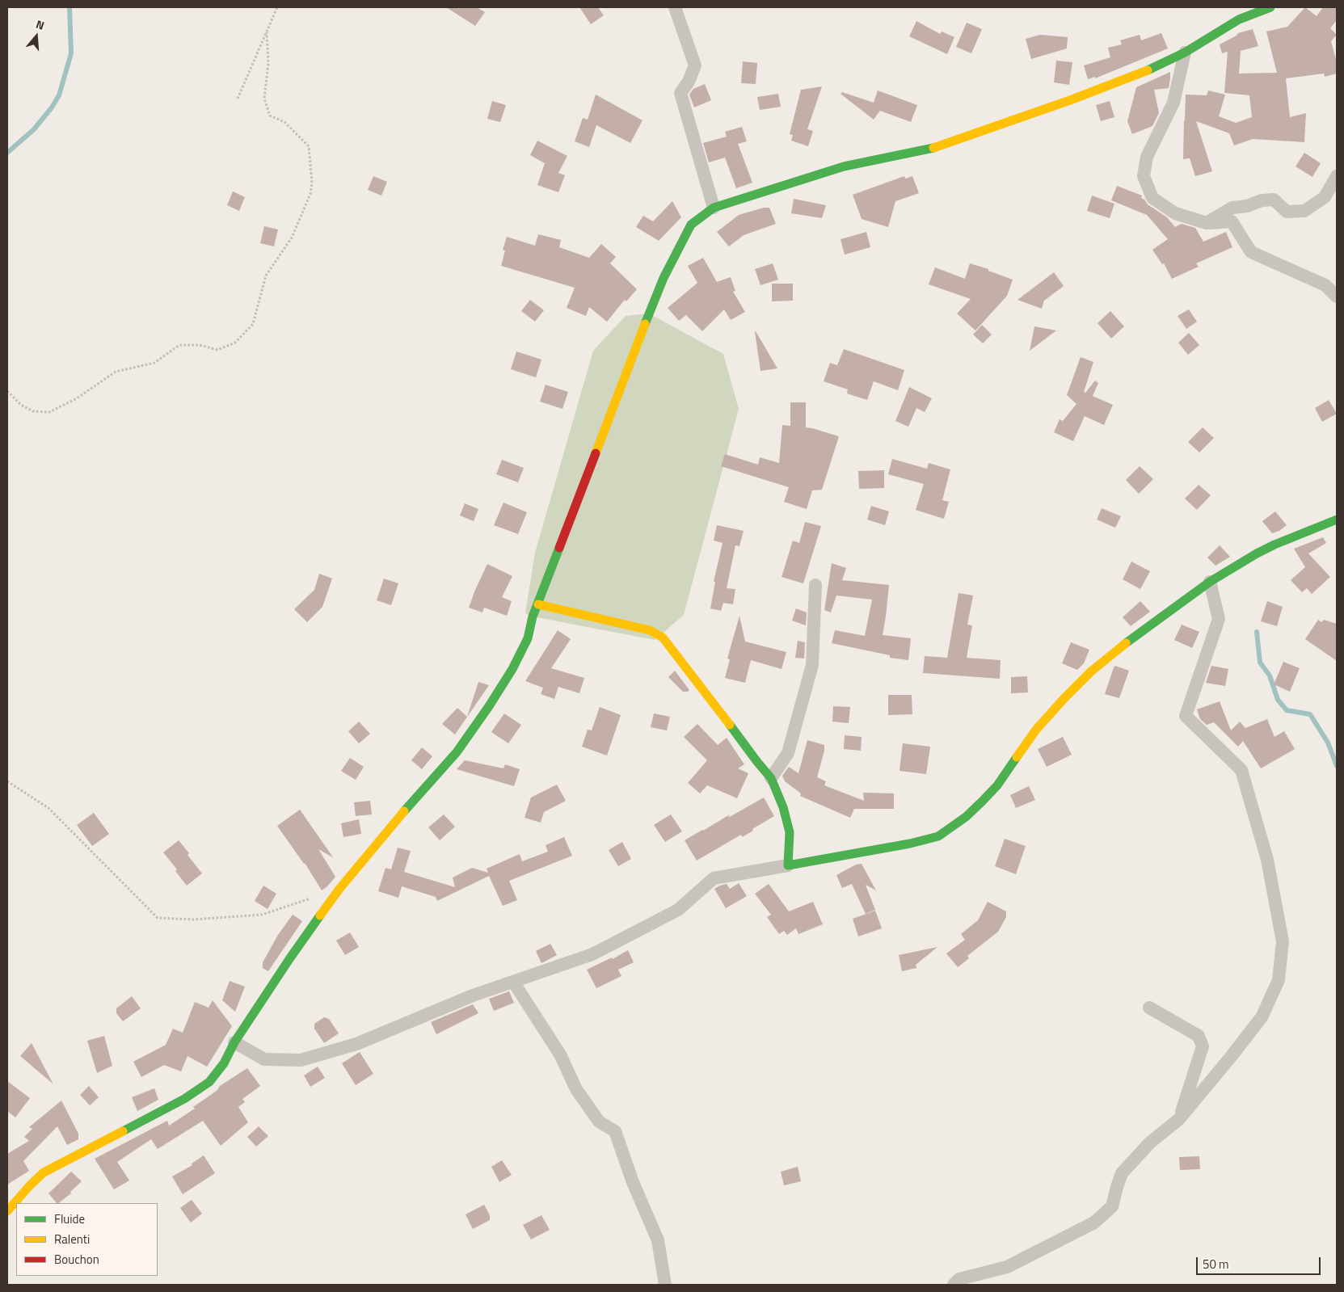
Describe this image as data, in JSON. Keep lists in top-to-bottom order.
{
  "legend": ["Fluide", "Ralenti", "Bouchon"],
  "scale_bar": "50 m",
  "north": "top"
}
